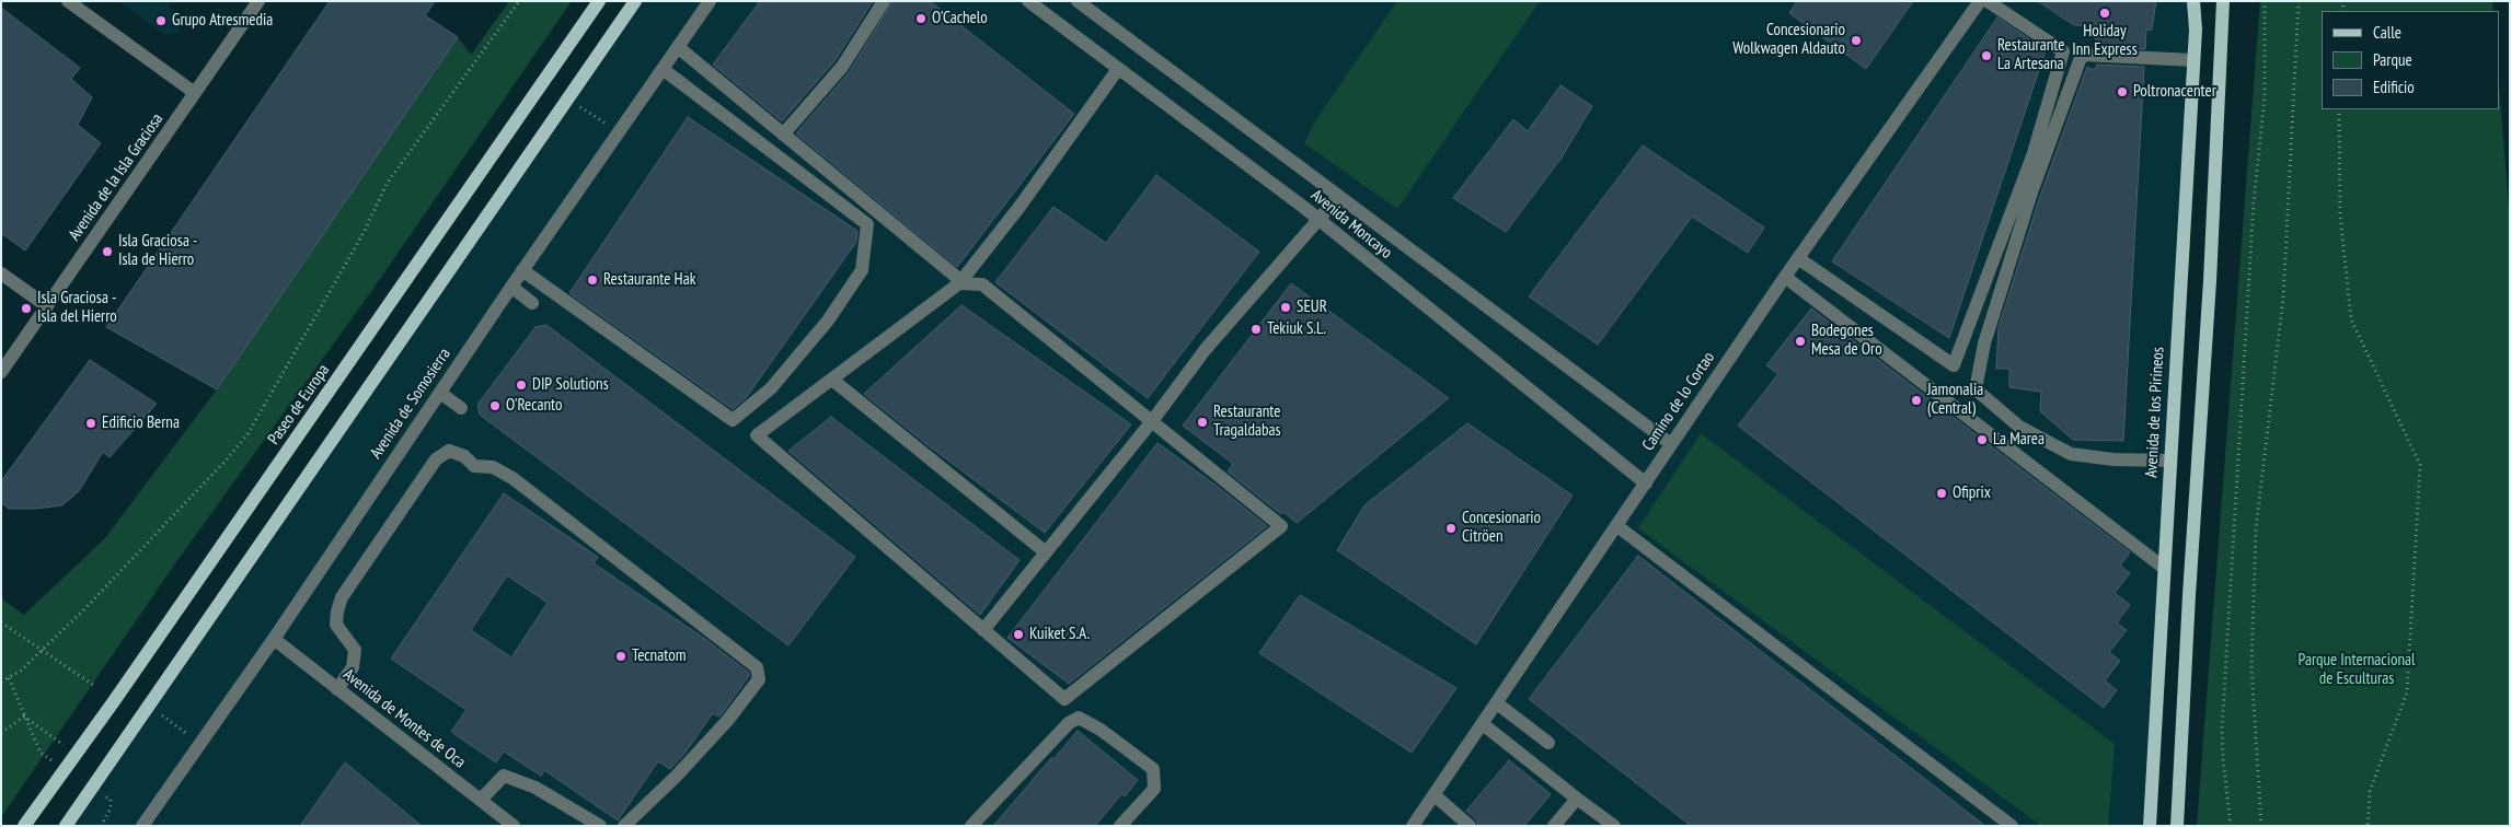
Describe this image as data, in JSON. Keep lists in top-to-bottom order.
{
  "streets": {
    "main road": ["Paseo de Europa", "Avenida de los Pirineos"],
    "street": [
      "Avenida de la Isla Graciosa",
      "Avenida Moncayo",
      "Camino de lo Cortao",
      "Avenida de Somosierra",
      "Avenida de Montes de Oca"
    ]
  },
  "crossings": [
    ["Avenida Moncayo", "Camino de lo Cortao"],
    ["Avenida de Somosierra", "Avenida de Montes de Oca"]
  ],
  "parks": ["Parque Internacional de Esculturas"],
  "places": [
    "Holiday Inn Express",
    "O'Cachelo",
    "Grupo Atresmedia",
    "Concesionario Wolkwagen Aldauto",
    "Restaurante La Artesana",
    "Poltronacenter",
    "Isla Graciosa - Isla de Hierro",
    "Restaurante Hak",
    "SEUR",
    "Isla Graciosa - Isla del Hierro",
    "Tekiuk S.L.",
    "Bodegones Mesa de Oro",
    "DIP Solutions",
    "Jamonalia (Central)",
    "O'Recanto",
    "Restaurante Tragaldabas",
    "Edificio Berna",
    "La Marea",
    "Ofiprix",
    "Concesionario Citröen",
    "Kuiket S.A.",
    "Tecnatom"
  ],
  "legend": ["Calle", "Parque", "Edificio"]
}
